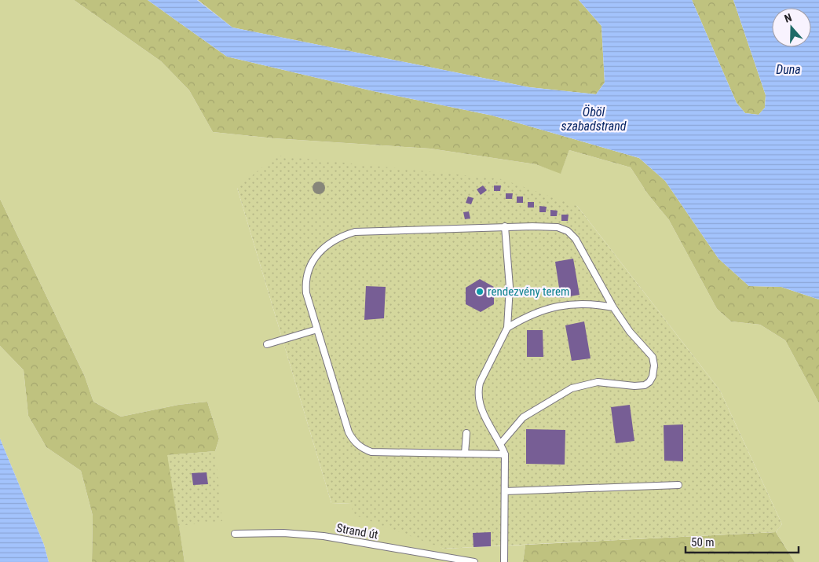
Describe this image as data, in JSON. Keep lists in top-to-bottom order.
{
  "streets": {
    "lane": ["Strand út"]
  },
  "water": ["Duna", "Öböl szabadstrand"],
  "places": ["rendezvény terem"],
  "scale_bar": "50 m",
  "north": "top"
}
